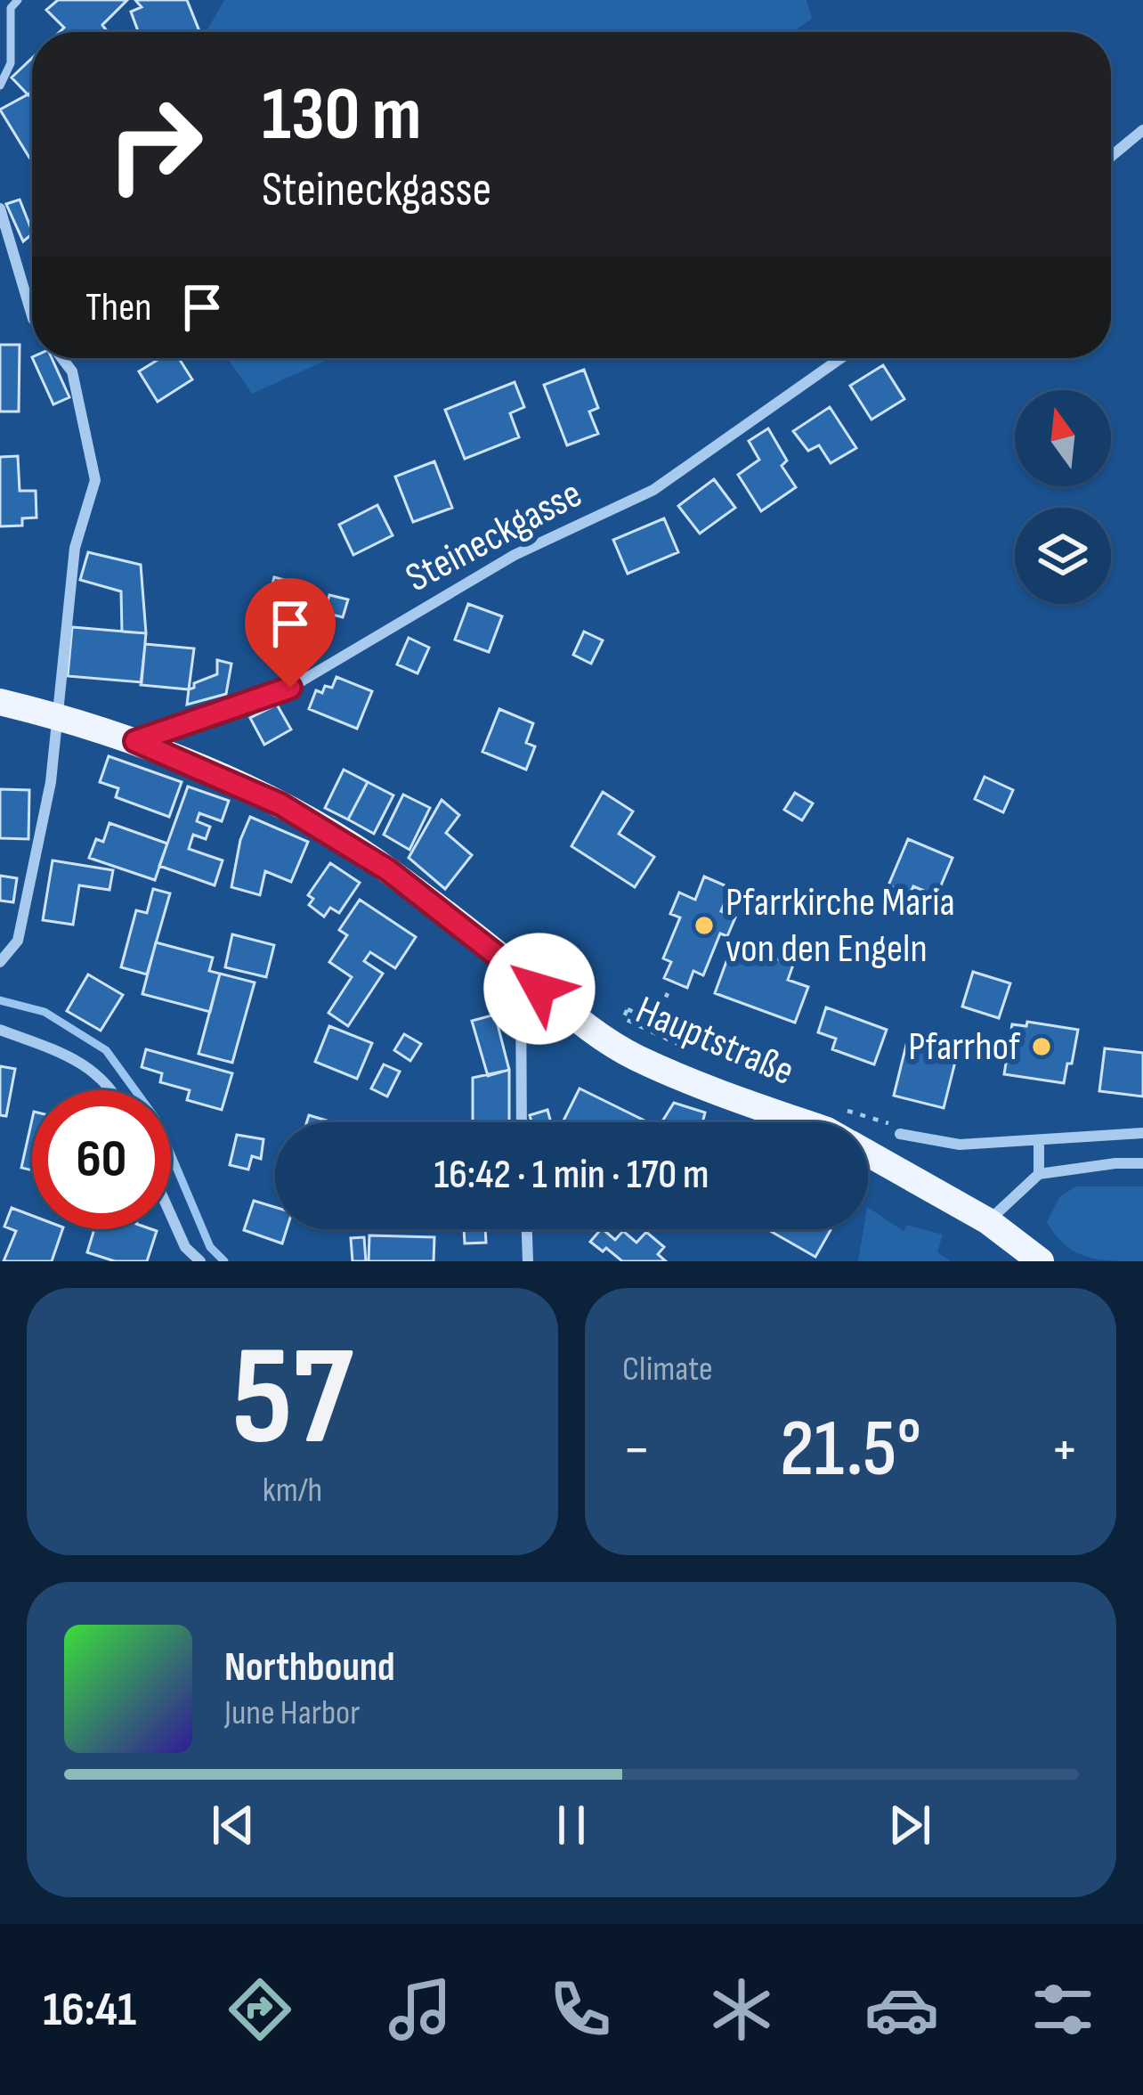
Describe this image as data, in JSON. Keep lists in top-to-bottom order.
{
  "streets": {
    "main road": ["Hauptstraße"],
    "street": ["Steineckgasse"]
  },
  "crossings": [
    ["Steineckgasse", "Hauptstraße"]
  ],
  "places": ["Pfarrkirche Maria von den Engeln", "Pfarrhof"],
  "north": "top",
  "page": {
    "turn": ["130 m", "Steineckgasse"],
    "then": "Then",
    "limit": "60",
    "trip": "16:42 · 1 min · 170 m",
    "tile": [
      ["57", "km/h"],
      "Climate"
    ],
    "heat": ["−", "21.5°", "+"],
    "song": ["Northbound", "June Harbor"],
    "tabs": "16:41"
  }
}
